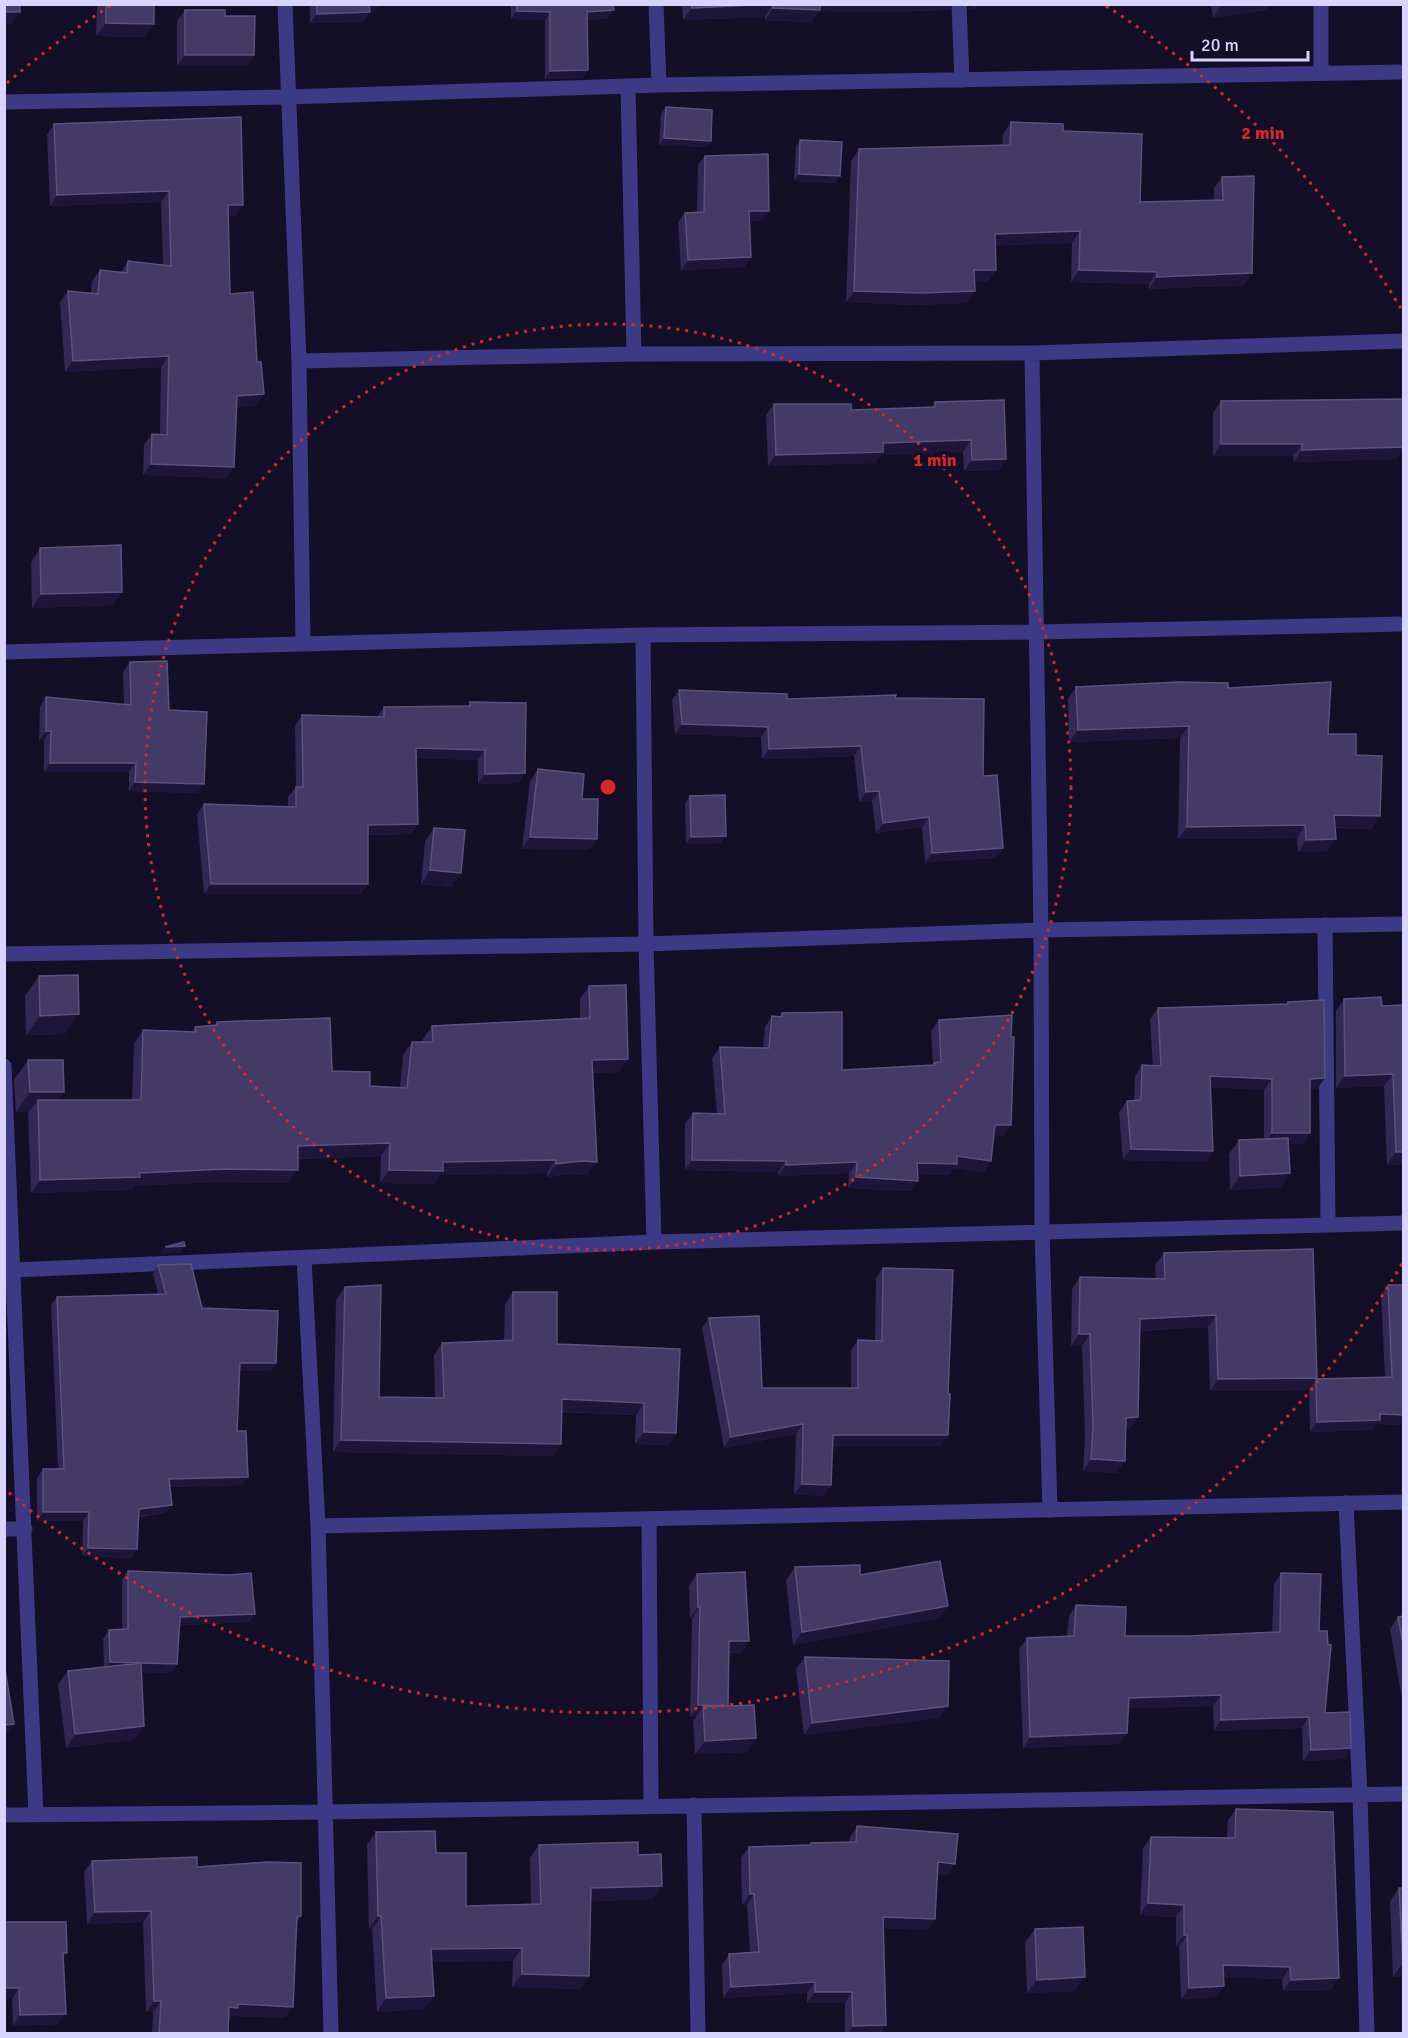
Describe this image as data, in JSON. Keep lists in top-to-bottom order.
{
  "scale_bar": "20 m",
  "rings": ["2 min", "1 min"]
}
